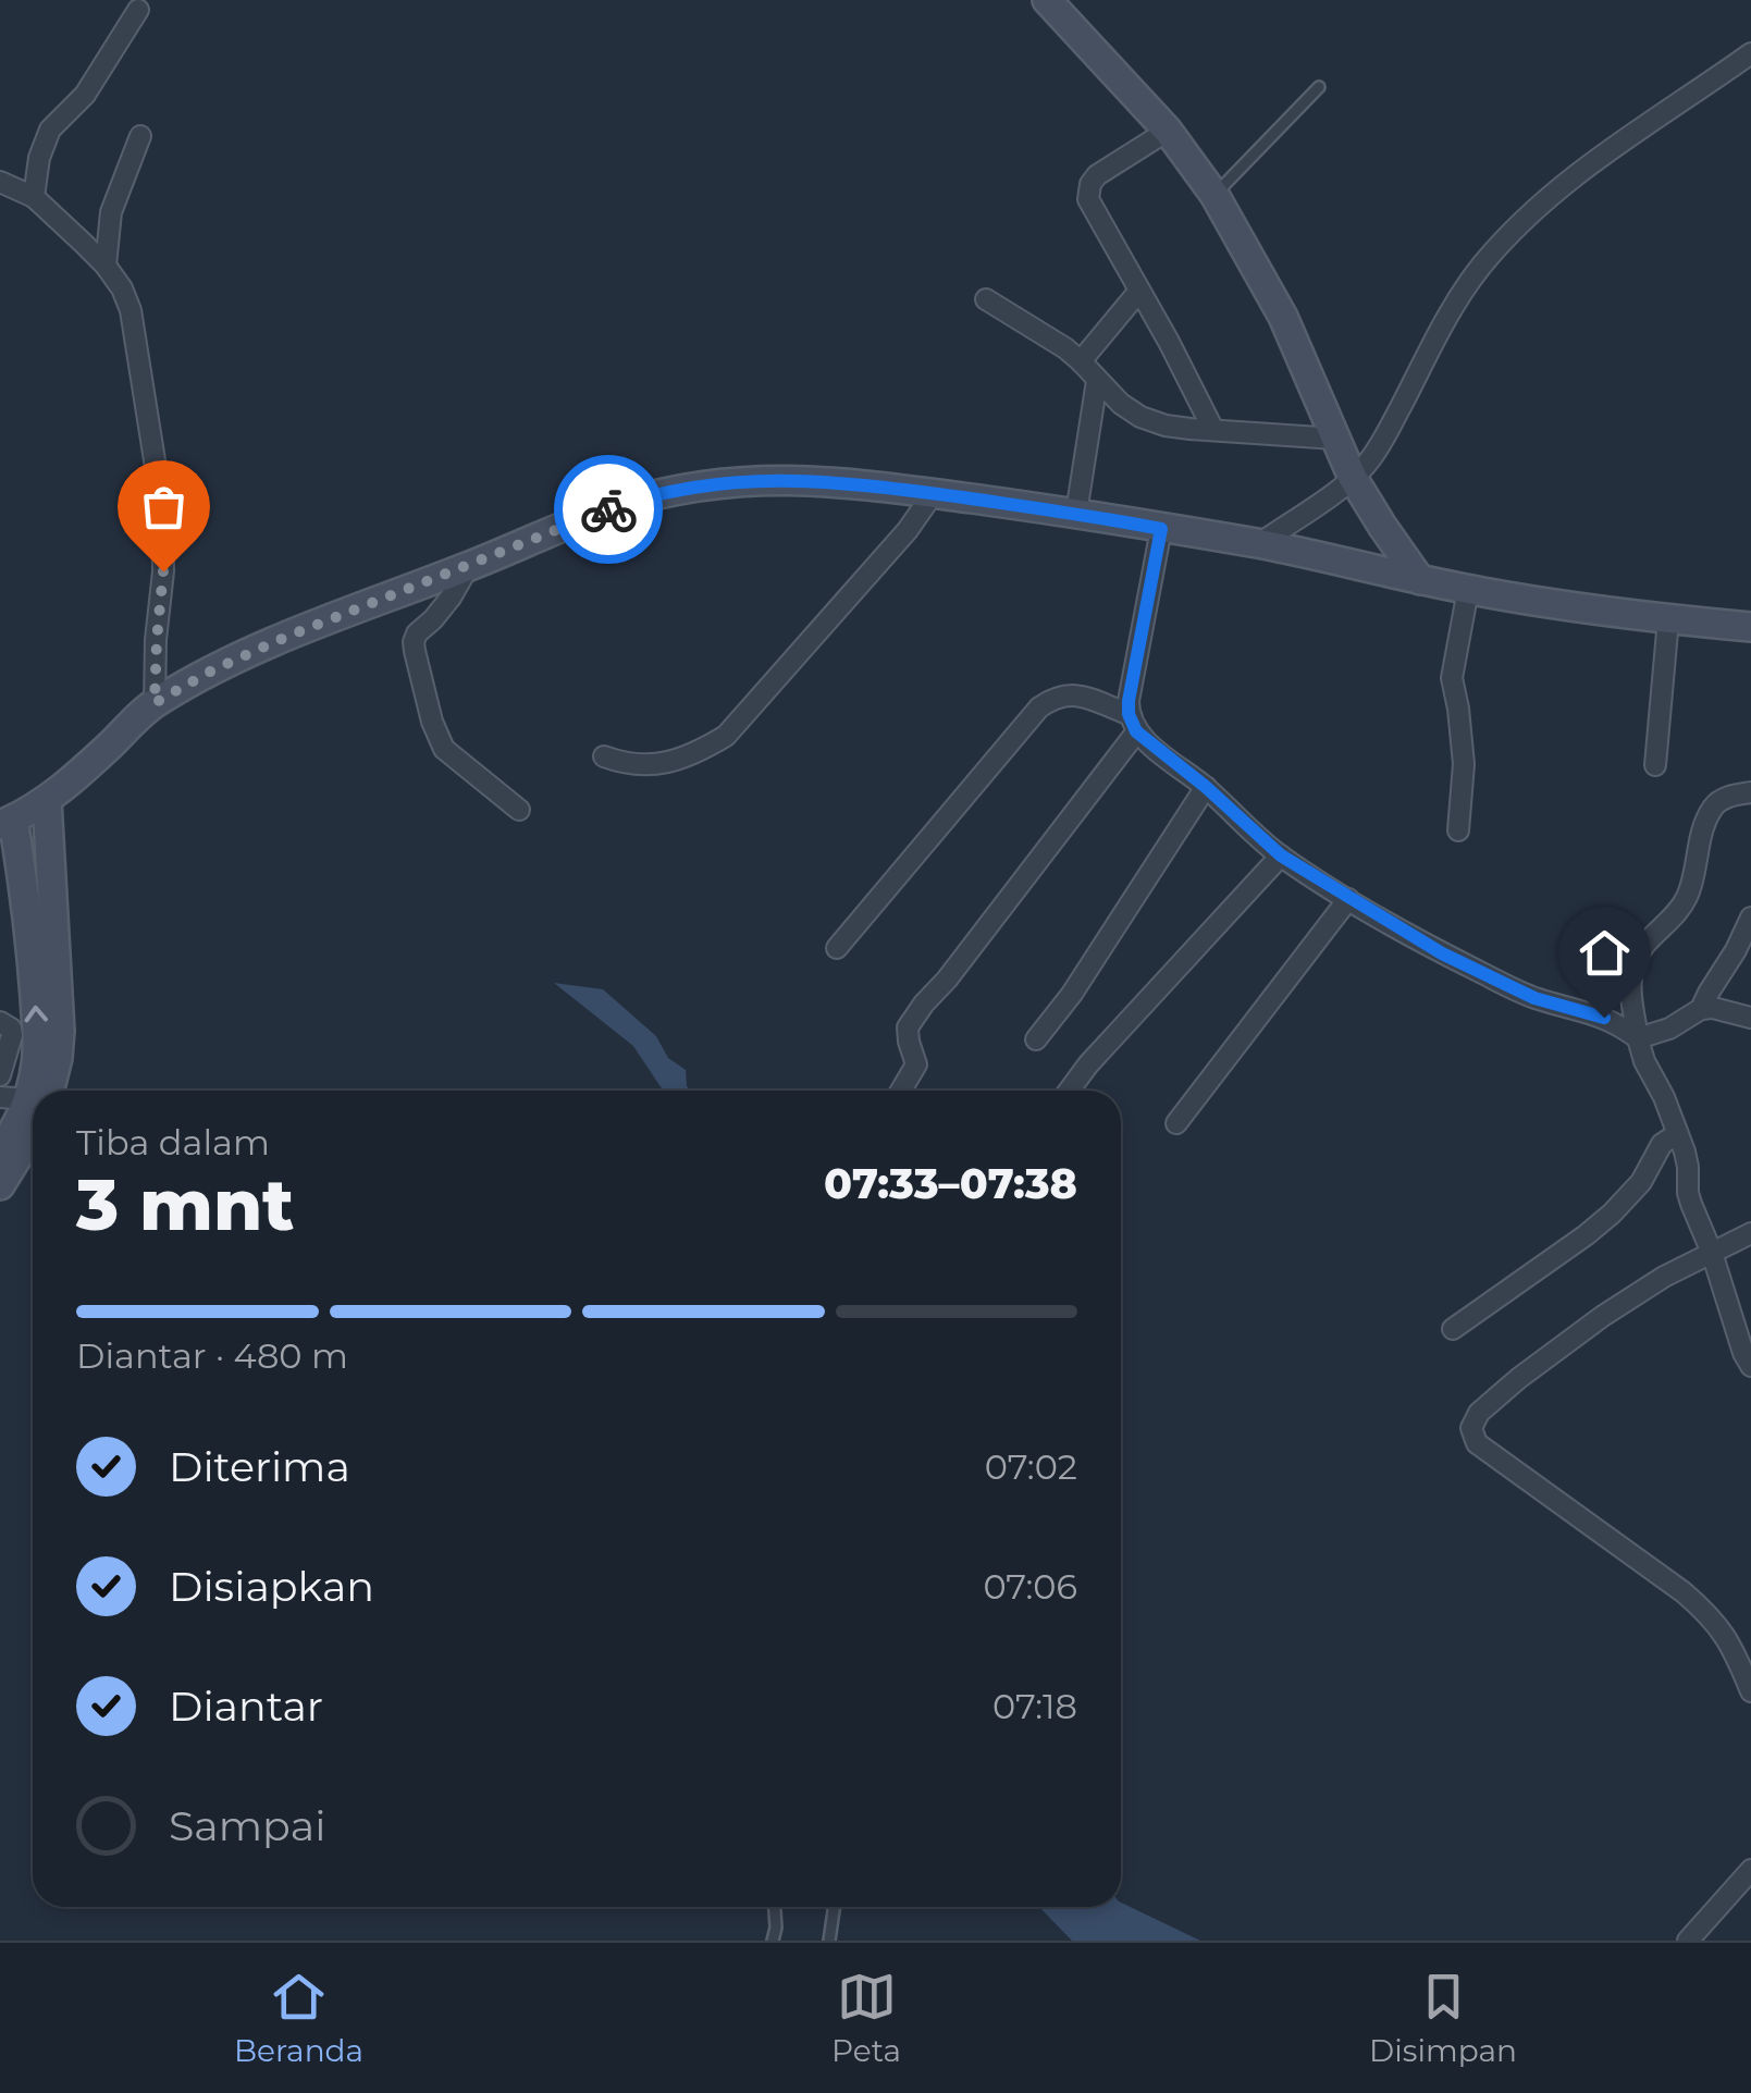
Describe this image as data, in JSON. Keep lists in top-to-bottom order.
{
  "page": {
    "heading": ["3 mnt", "Tiba dalam", "07:33–07:38"],
    "bar": "Diantar · 480 m",
    "list": [
      ["Diterima", "07:02"],
      ["Disiapkan", "07:06"],
      ["Diantar", "07:18"],
      "Sampai"
    ],
    "tabs": ["Beranda", "Peta", "Disimpan"]
  }
}
